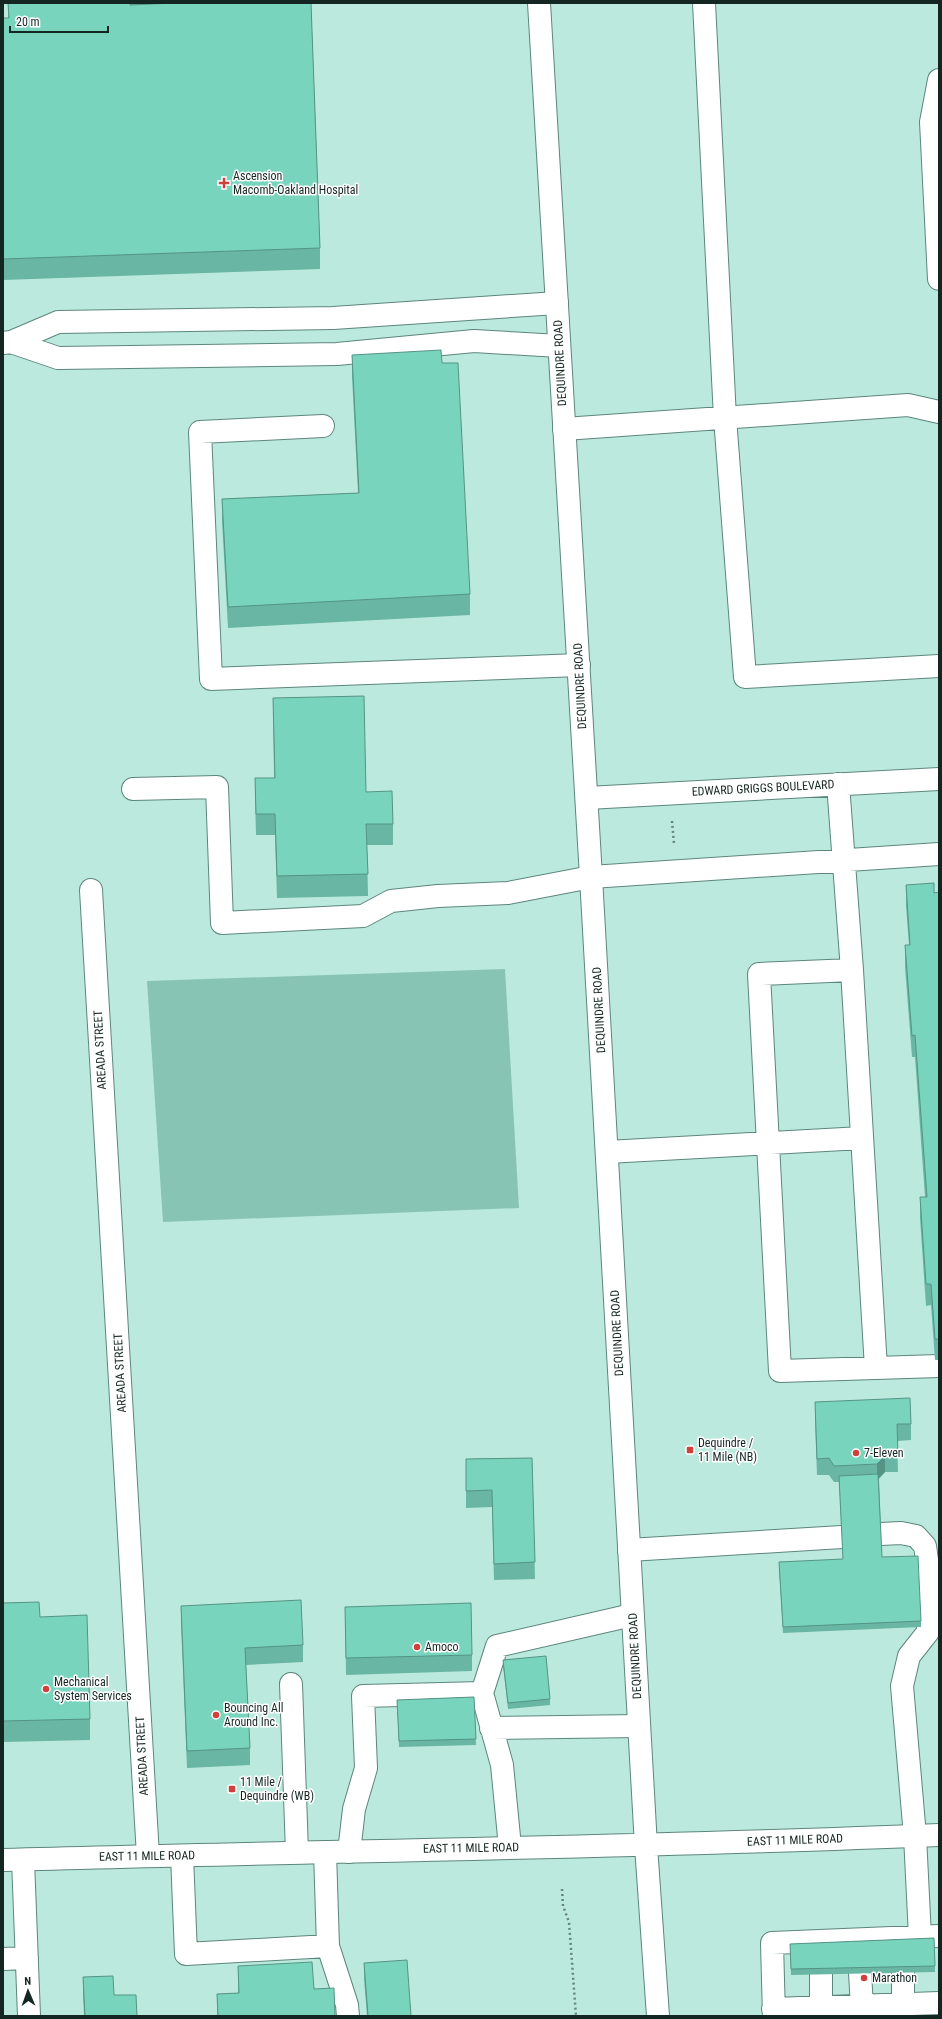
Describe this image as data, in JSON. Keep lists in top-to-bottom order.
{
  "streets": {
    "main road": [
      "DEQUINDRE ROAD",
      "EDWARD GRIGGS BOULEVARD",
      "AREADA STREET",
      "EAST 11 MILE ROAD"
    ]
  },
  "crossings": [
    ["DEQUINDRE ROAD", "EDWARD GRIGGS BOULEVARD"],
    ["DEQUINDRE ROAD", "EAST 11 MILE ROAD"],
    ["AREADA STREET", "EAST 11 MILE ROAD"]
  ],
  "places": {
    "health": ["Ascension Macomb-Oakland Hospital"],
    "transit": ["Dequindre / 11 Mile (NB)", "11 Mile / Dequindre (WB)"],
    "other": [
      "7-Eleven",
      "Amoco",
      "Mechanical System Services",
      "Bouncing All Around Inc.",
      "Marathon"
    ]
  },
  "scale_bar": "20 m",
  "north": "top"
}
